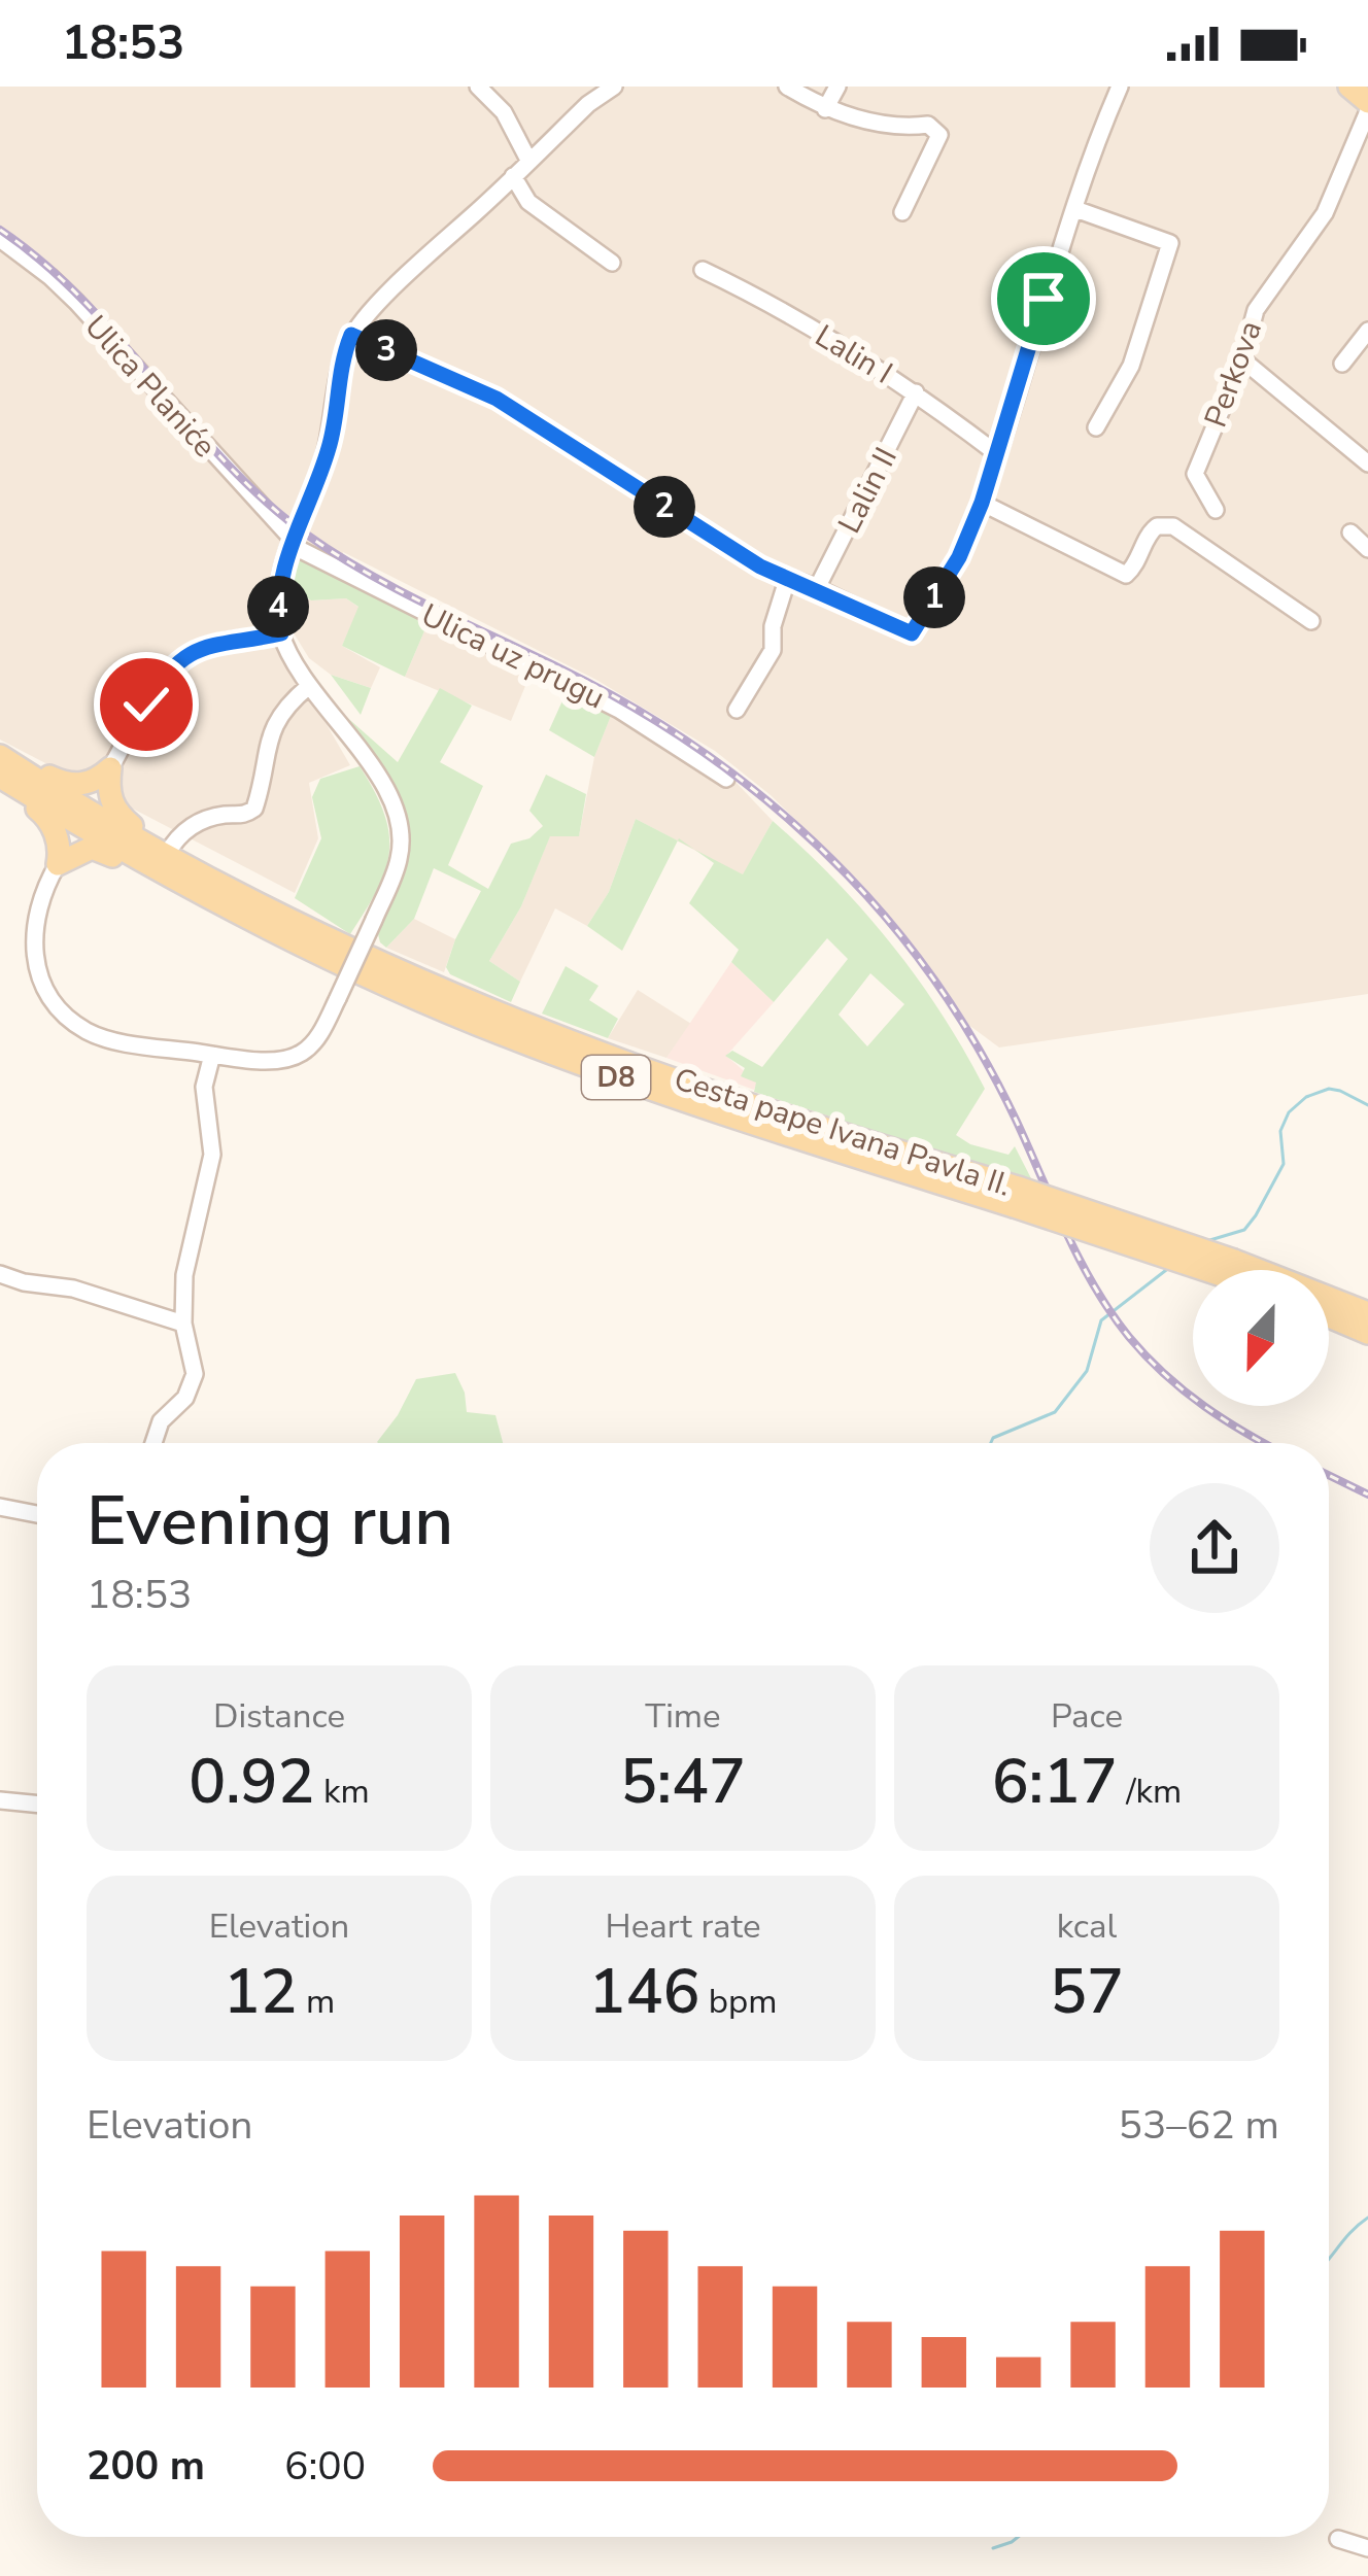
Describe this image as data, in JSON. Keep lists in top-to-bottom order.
{
  "streets": {
    "main road": ["D8", "Cesta pape Ivana Pavla II."],
    "street": [
      "Lalin I",
      "Perkova",
      "Ulica Planiće",
      "Lalin II",
      "Ulica uz prugu"
    ]
  },
  "crossings": [
    ["Lalin I", "Lalin II"],
    ["Ulica Planiće", "Ulica uz prugu"]
  ],
  "north": "bottom",
  "page": {
    "status": "18:53",
    "pins": [
      "3",
      "2",
      "1",
      "4"
    ],
    "heading": ["Evening run", "18:53"],
    "stats": [
      ["Distance", "0.92 km"],
      ["Time", "5:47"],
      ["Pace", "6:17 /km"],
      ["Elevation", "12 m"],
      ["Heart rate", "146 bpm"],
      ["kcal", "57"]
    ],
    "chart": ["Elevation", "53–62 m"],
    "list": [
      {
        "name": "200 m",
        "note": "6:00"
      }
    ]
  }
}
